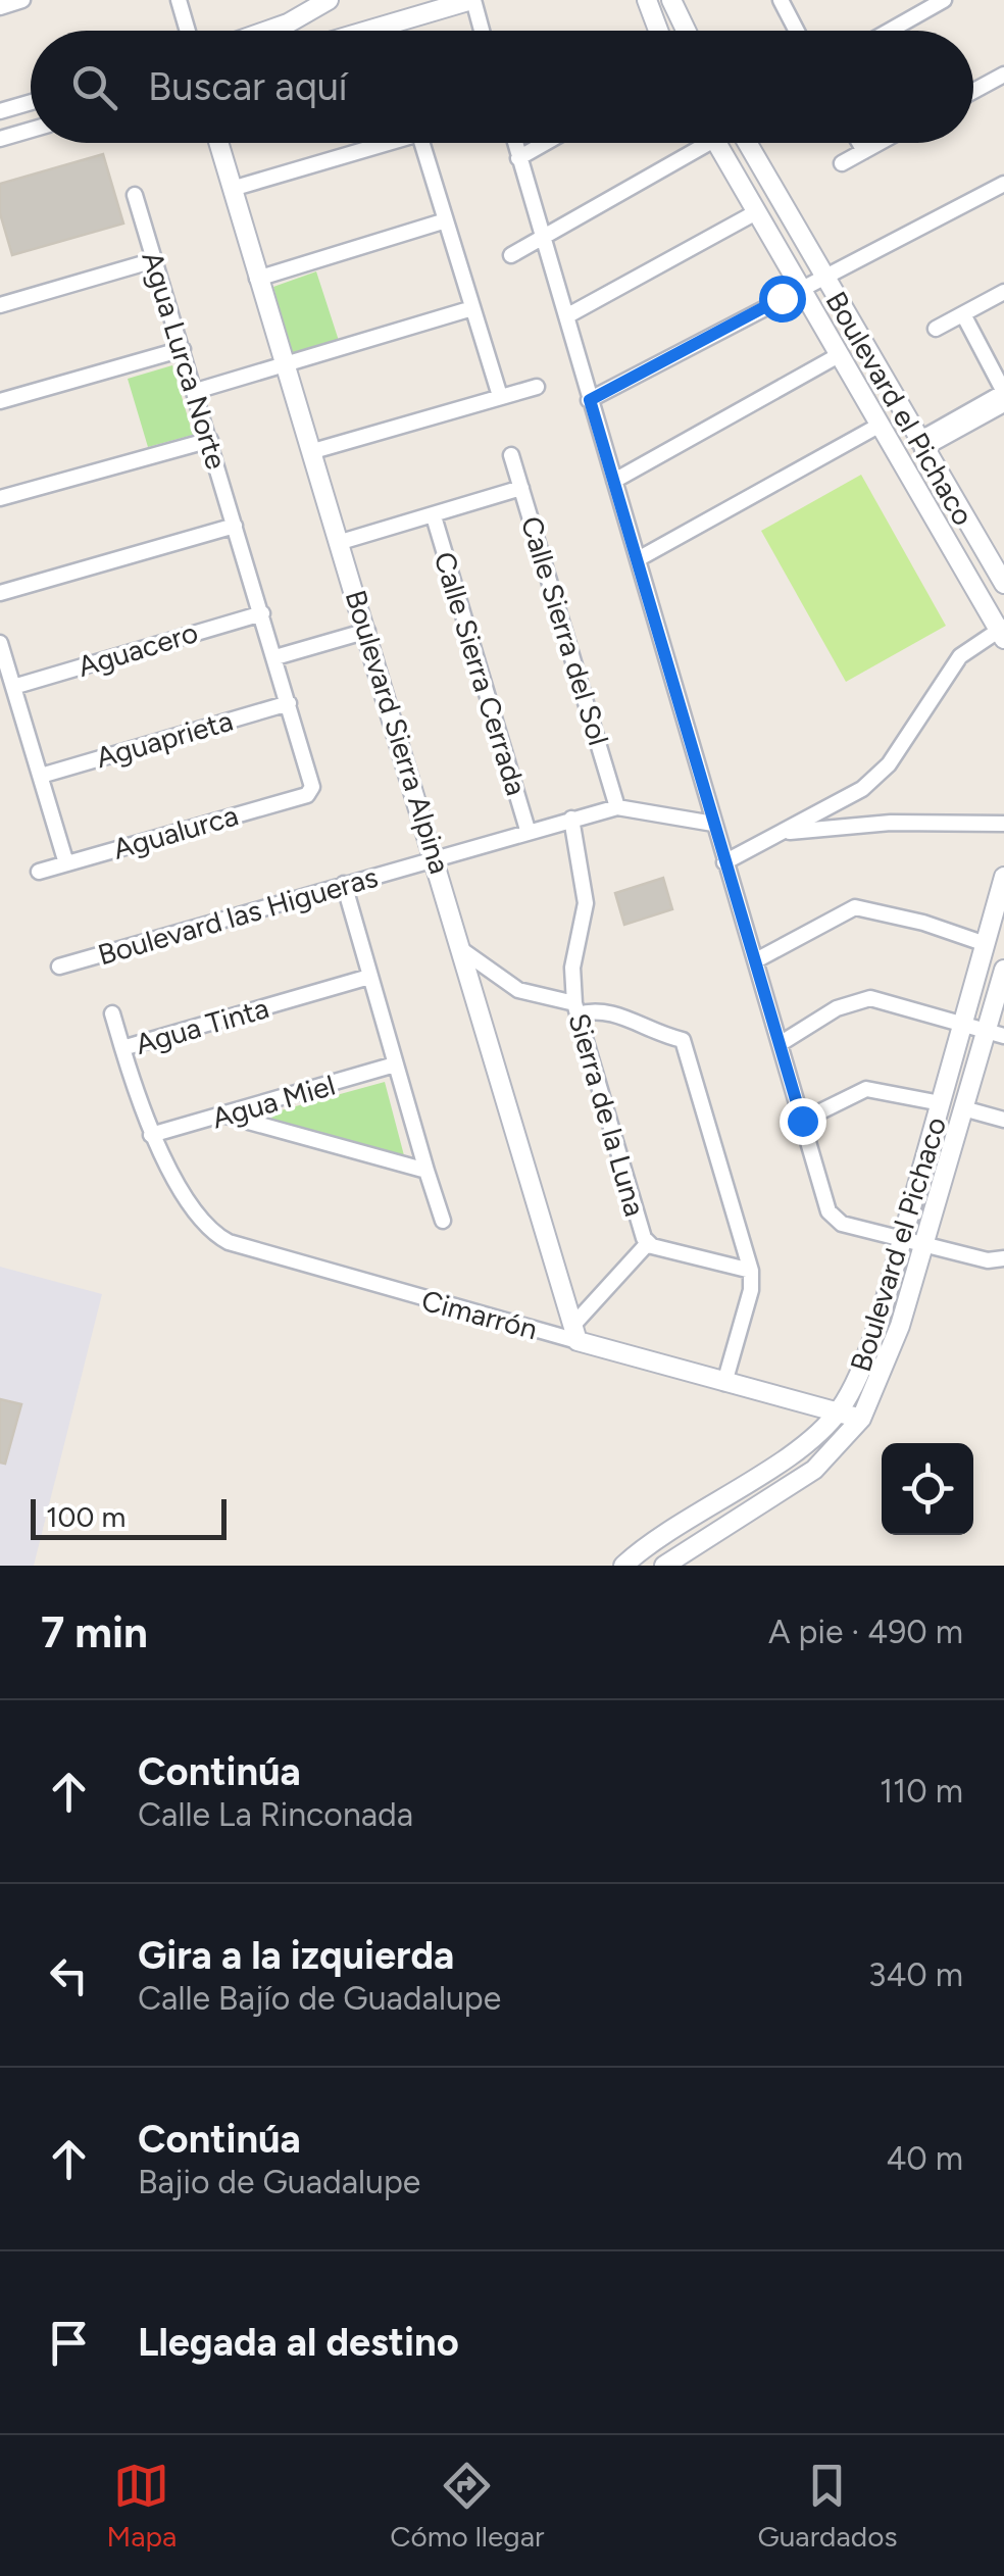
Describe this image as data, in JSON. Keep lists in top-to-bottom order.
{
  "streets": {
    "street": [
      "Agua Lurca Norte",
      "Boulevard el Pichaco",
      "Calle Sierra del Sol",
      "Aguacero",
      "Calle Sierra Cerrada",
      "Boulevard Sierra Alpina",
      "Aguaprieta",
      "Agualurca",
      "Boulevard las Higueras",
      "Agua Tinta",
      "Agua Miel",
      "Sierra de la Luna",
      "Cimarrón"
    ]
  },
  "crossings": [
    ["Agua Lurca Norte", "Aguacero"],
    ["Agua Lurca Norte", "Aguaprieta"],
    ["Agua Lurca Norte", "Agualurca"],
    ["Boulevard el Pichaco", "Cimarrón"],
    ["Calle Sierra del Sol", "Boulevard las Higueras"],
    ["Calle Sierra Cerrada", "Boulevard las Higueras"],
    ["Boulevard Sierra Alpina", "Boulevard las Higueras"],
    ["Boulevard Sierra Alpina", "Cimarrón"],
    ["Boulevard las Higueras", "Sierra de la Luna"],
    ["Agua Tinta", "Agua Miel"],
    ["Agua Tinta", "Cimarrón"],
    ["Agua Miel", "Cimarrón"]
  ],
  "scale_bar": "100 m",
  "page": {
    "search": "Buscar aquí",
    "scale": "100 m",
    "heading": ["7 min", "A pie · 490 m"],
    "list": [
      ["Continúa", "Calle La Rinconada", "110 m"],
      ["Gira a la izquierda", "Calle Bajío de Guadalupe", "340 m"],
      ["Continúa", "Bajio de Guadalupe", "40 m"],
      "Llegada al destino"
    ],
    "nav": ["Mapa", "Cómo llegar", "Guardados"]
  }
}
